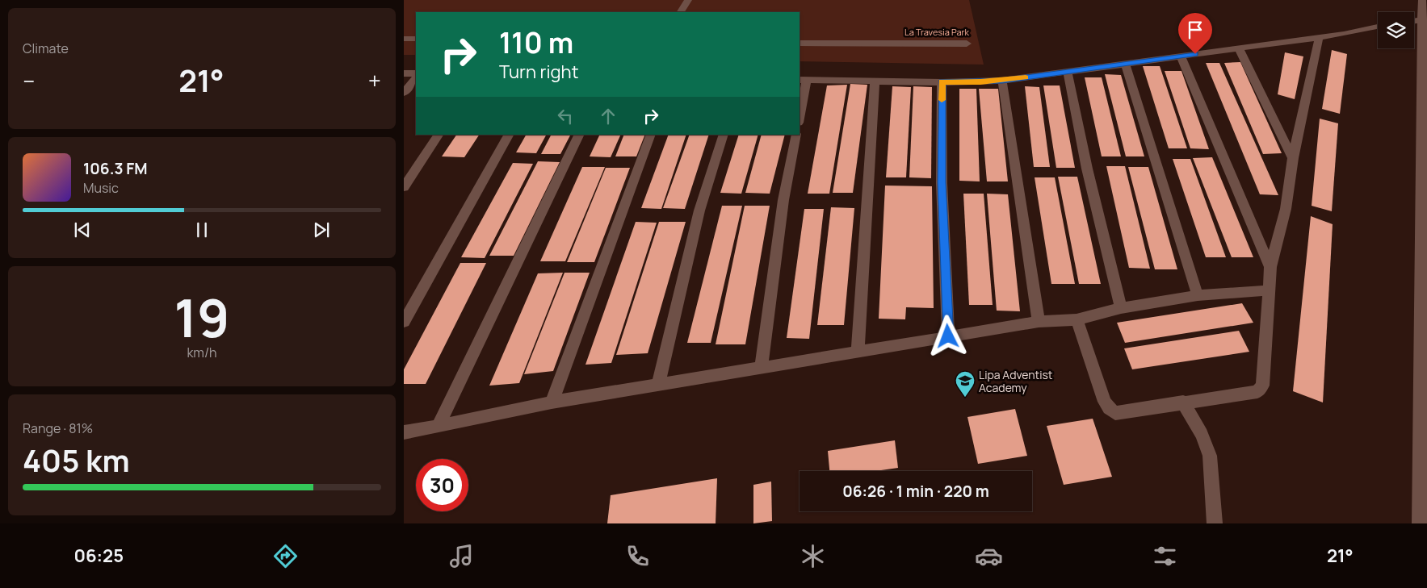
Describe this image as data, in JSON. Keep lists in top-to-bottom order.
{
  "parks": ["La Travesia Park"],
  "places": {
    "school or university": ["Lipa Adventist Academy"]
  },
  "page": {
    "tile": [
      "Climate",
      ["19", "km/h"],
      ["Range · 81%", "405 km"]
    ],
    "turn": ["110 m", "Turn right"],
    "heat": ["−", "21°", "+"],
    "song": ["106.3 FM", "Music"],
    "limit": "30",
    "trip": "06:26 · 1 min · 220 m",
    "tabs": ["06:25", "21°"]
  }
}
